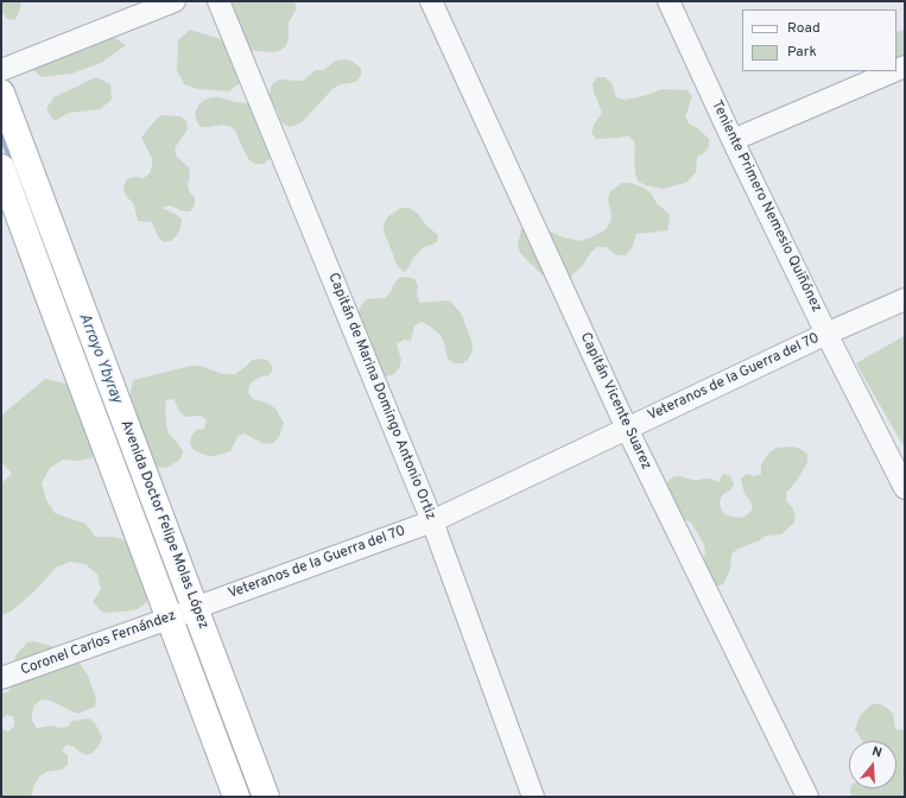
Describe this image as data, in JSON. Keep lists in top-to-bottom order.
{
  "streets": {
    "main road": ["Avenida Doctor Felipe Molas López"],
    "street": [
      "Teniente Primero Nemesio Quiñónez",
      "Veteranos de la Guerra del 70",
      "Capitán de Marina Domingo Antonio Ortiz",
      "Capitán Vicente Suarez",
      "Coronel Carlos Fernández"
    ]
  },
  "crossings": [
    ["Teniente Primero Nemesio Quiñónez", "Veteranos de la Guerra del 70"],
    ["Veteranos de la Guerra del 70", "Capitán de Marina Domingo Antonio Ortiz"],
    ["Veteranos de la Guerra del 70", "Capitán Vicente Suarez"],
    ["Veteranos de la Guerra del 70", "Avenida Doctor Felipe Molas López"],
    ["Veteranos de la Guerra del 70", "Coronel Carlos Fernández"],
    ["Avenida Doctor Felipe Molas López", "Coronel Carlos Fernández"]
  ],
  "water": ["Arroyo Ybyray"],
  "legend": ["Road", "Park"],
  "north": "top"
}
